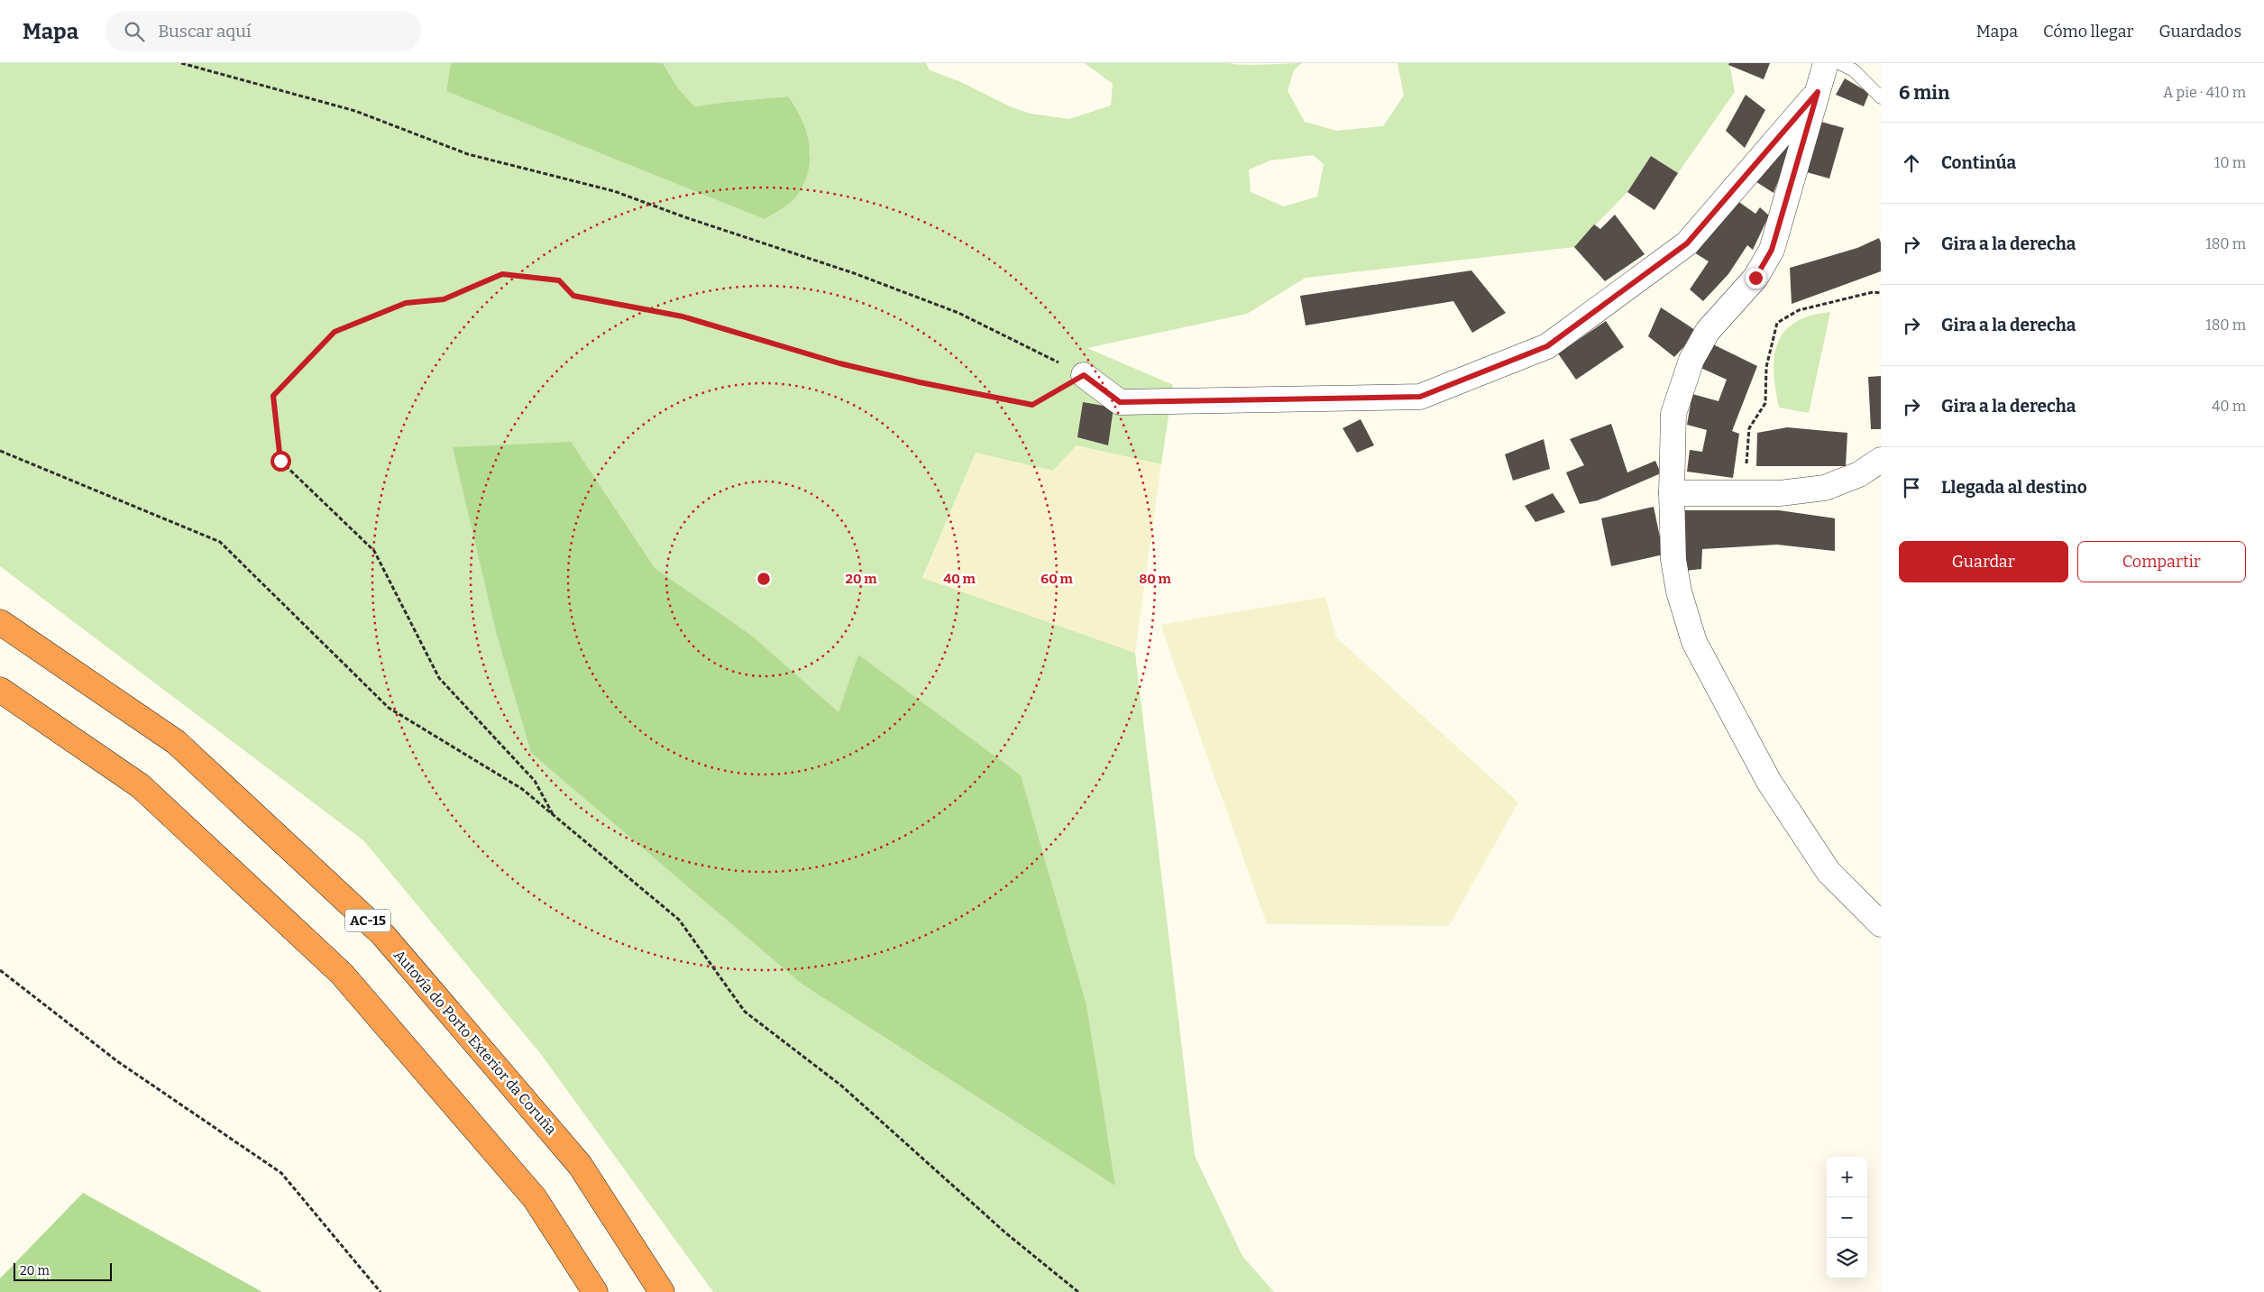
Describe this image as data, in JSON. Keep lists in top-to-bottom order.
{
  "streets": {
    "highway": ["AC-15", "Autovía do Porto Exterior da Coruña"]
  },
  "scale_bar": "20 m",
  "page": {
    "header": "Mapa",
    "search": "Buscar aquí",
    "nav": ["Mapa", "Cómo llegar", "Guardados"],
    "heading": ["6 min", "A pie · 410 m"],
    "list": [
      ["Continúa", "10 m"],
      ["Gira a la derecha", "180 m"],
      ["Gira a la derecha", "180 m"],
      ["Gira a la derecha", "40 m"],
      "Llegada al destino"
    ],
    "buttons": ["Guardar", "Compartir"],
    "map_buttons": ["+", "−"],
    "scale": "20 m"
  },
  "rings": [
    "20 m",
    "40 m",
    "60 m",
    "80 m"
  ]
}
